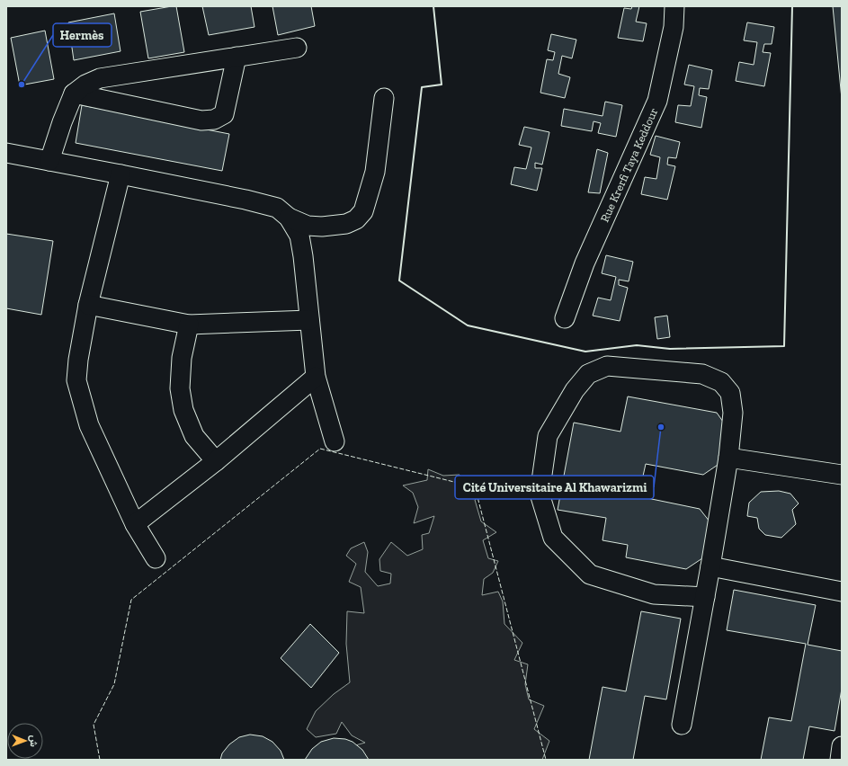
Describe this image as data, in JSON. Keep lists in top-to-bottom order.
{
  "streets": {
    "street": ["Rue Krerfi Taya Keddour"]
  },
  "places": ["Hermès", "Cité Universitaire Al Khawarizmi"],
  "north": "right"
}
